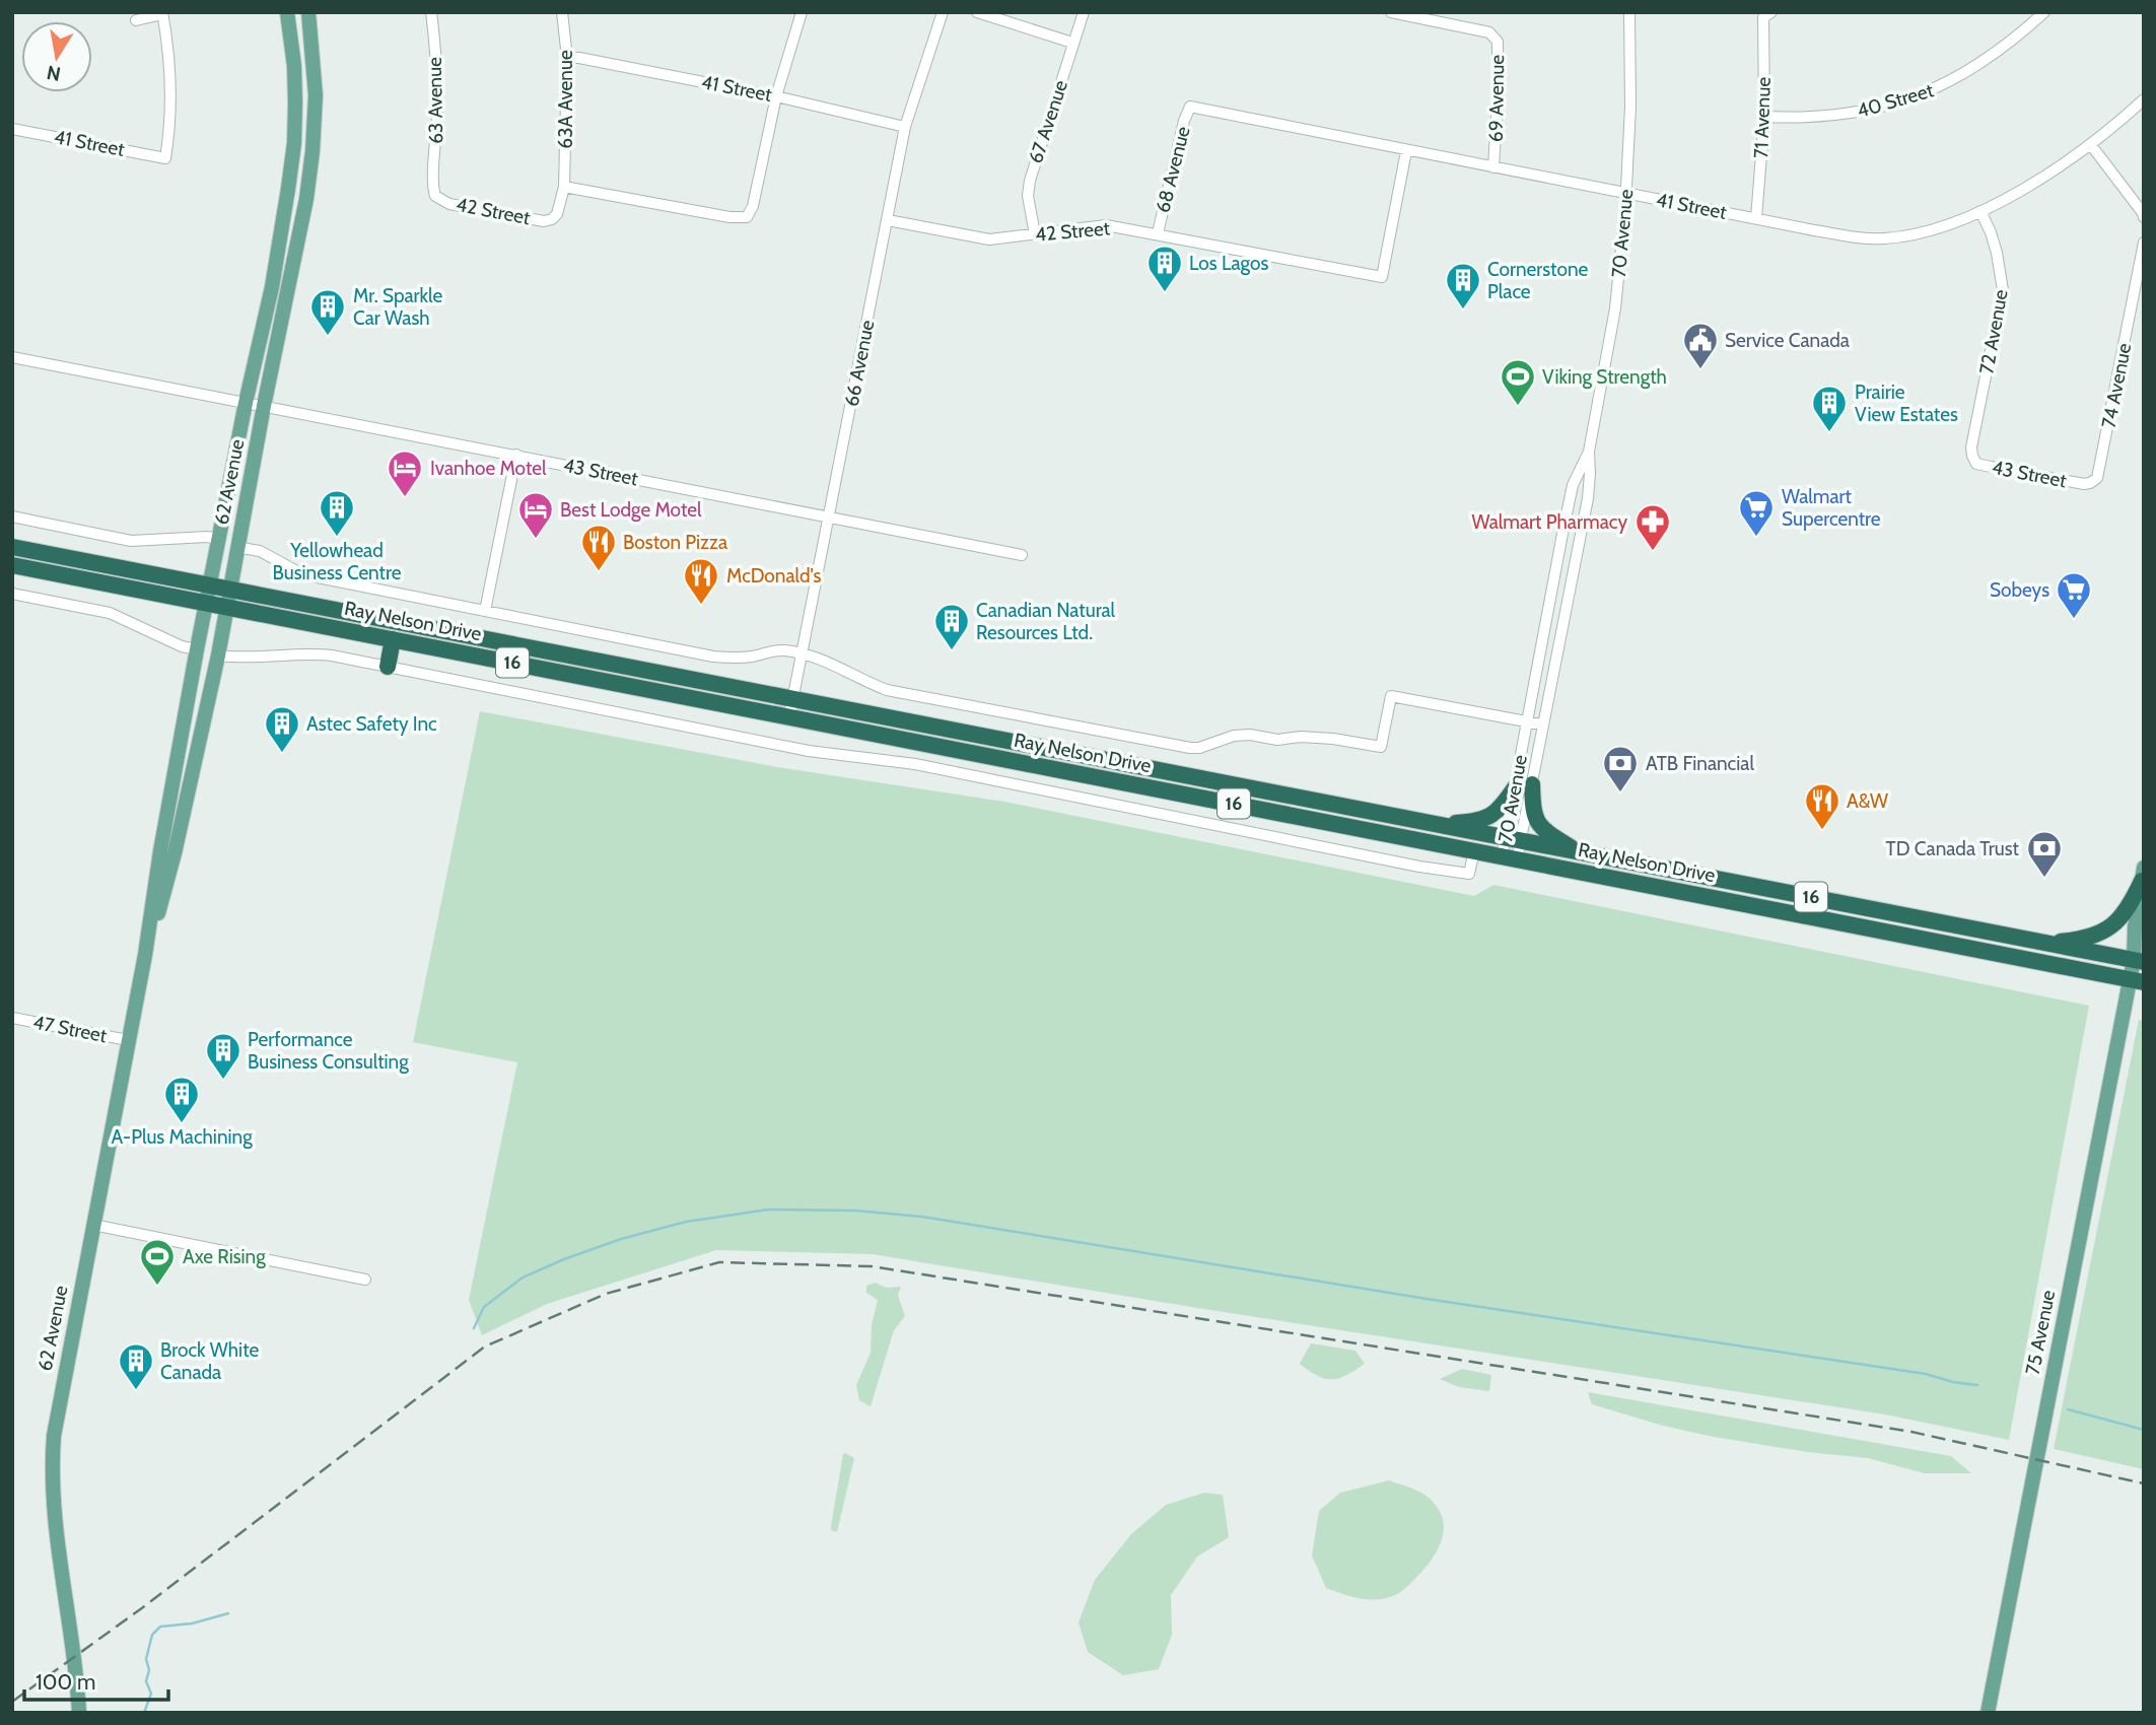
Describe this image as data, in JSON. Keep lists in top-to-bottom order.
{
  "streets": {
    "highway": ["Ray Nelson Drive", "16"],
    "main road": ["62 Avenue", "75 Avenue"],
    "street": [
      "41 Street",
      "69 Avenue",
      "63A Avenue",
      "63 Avenue",
      "40 Street",
      "71 Avenue",
      "67 Avenue",
      "68 Avenue",
      "42 Street",
      "70 Avenue",
      "72 Avenue",
      "66 Avenue",
      "74 Avenue",
      "43 Street",
      "47 Street"
    ]
  },
  "crossings": [
    ["41 Street", "69 Avenue"],
    ["41 Street", "63A Avenue"],
    ["41 Street", "71 Avenue"],
    ["41 Street", "68 Avenue"],
    ["41 Street", "42 Street"],
    ["41 Street", "70 Avenue"],
    ["41 Street", "72 Avenue"],
    ["41 Street", "66 Avenue"],
    ["63A Avenue", "42 Street"],
    ["63 Avenue", "42 Street"],
    ["40 Street", "71 Avenue"],
    ["67 Avenue", "42 Street"],
    ["68 Avenue", "42 Street"],
    ["42 Street", "66 Avenue"],
    ["70 Avenue", "Ray Nelson Drive"],
    ["72 Avenue", "43 Street"],
    ["66 Avenue", "43 Street"],
    ["66 Avenue", "Ray Nelson Drive"],
    ["74 Avenue", "43 Street"],
    ["43 Street", "62 Avenue"],
    ["62 Avenue", "Ray Nelson Drive"],
    ["62 Avenue", "47 Street"],
    ["Ray Nelson Drive", "75 Avenue"]
  ],
  "places": {
    "building": [
      "Los Lagos",
      "Cornerstone Place",
      "Mr. Sparkle Car Wash",
      "Prairie View Estates",
      "Yellowhead Business Centre",
      "Canadian Natural Resources Ltd.",
      "Astec Safety Inc",
      "Performance Business Consulting",
      "A-Plus Machining",
      "Brock White Canada"
    ],
    "public building": ["Service Canada"],
    "sports": ["Viking Strength", "Axe Rising"],
    "hotel": ["Ivanhoe Motel", "Best Lodge Motel"],
    "supermarket": ["Walmart Supercentre", "Sobeys"],
    "pharmacy": ["Walmart Pharmacy"],
    "restaurant": ["Boston Pizza", "McDonald's", "A&W"],
    "bank": ["ATB Financial", "TD Canada Trust"]
  },
  "scale_bar": "100 m",
  "north": "bottom"
}
